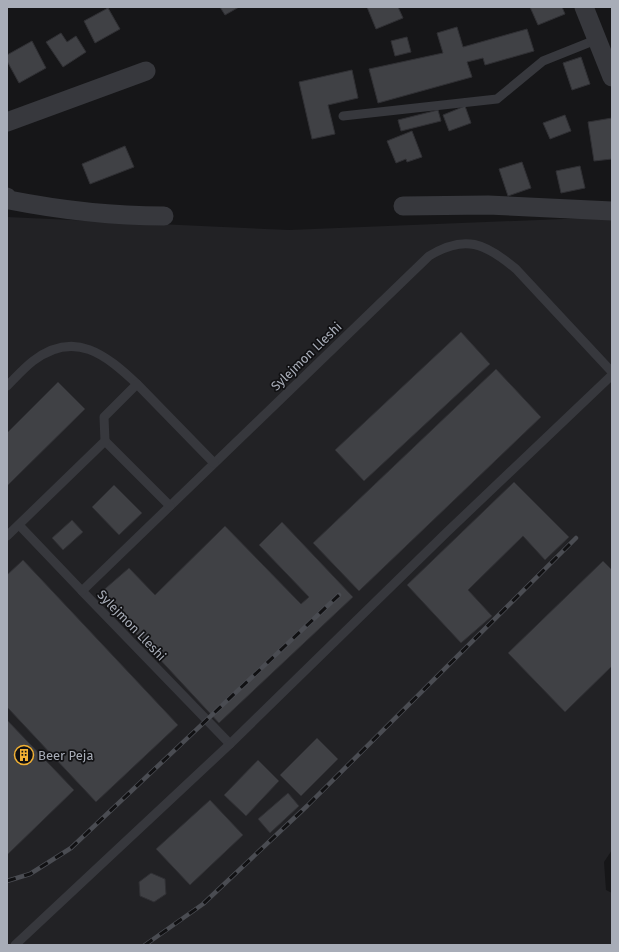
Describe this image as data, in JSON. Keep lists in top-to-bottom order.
{
  "streets": {
    "lane": ["Sylejmon Lleshi"]
  },
  "places": {
    "building": ["Beer Peja"]
  }
}
